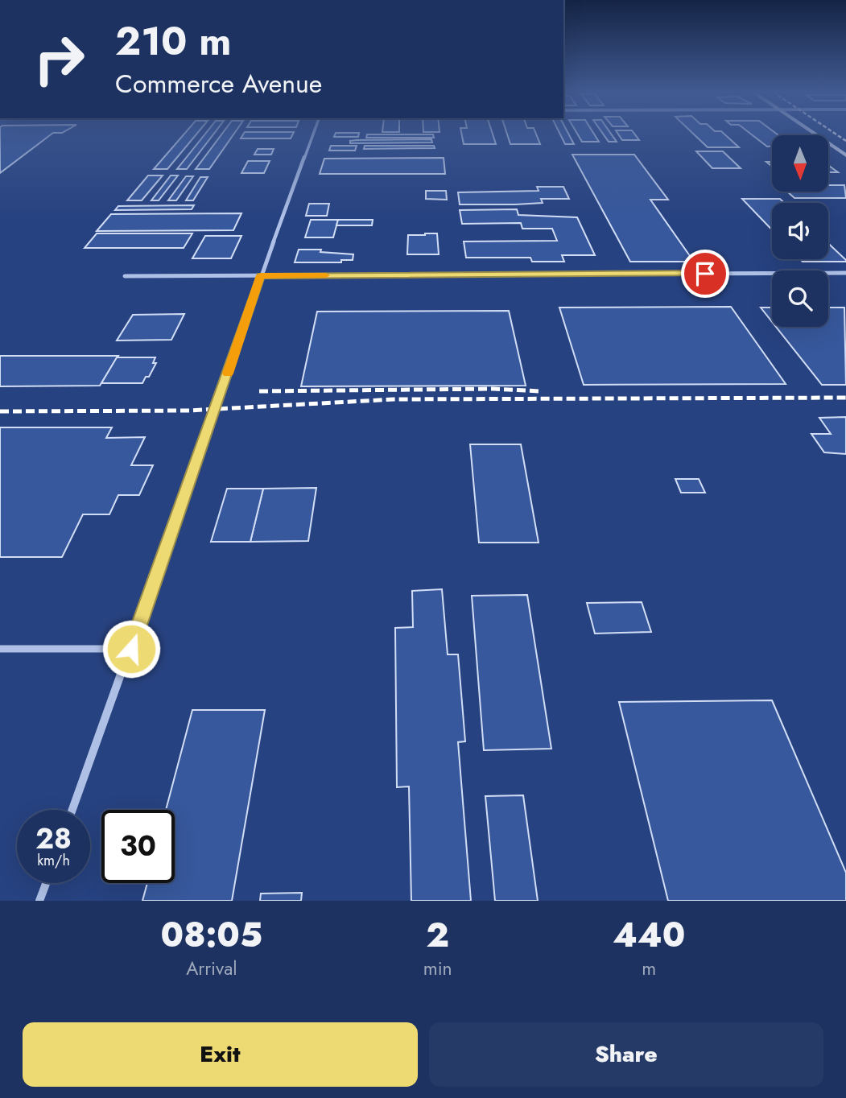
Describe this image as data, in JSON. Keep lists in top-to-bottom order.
{
  "north": "bottom",
  "page": {
    "turn": ["210 m", "Commerce Avenue"],
    "speed": "28 km/h",
    "limit": "30",
    "eta": [
      "08:05",
      "Arrival",
      "2",
      "min",
      "440",
      "m"
    ],
    "buttons": ["Exit", "Share"]
  }
}
